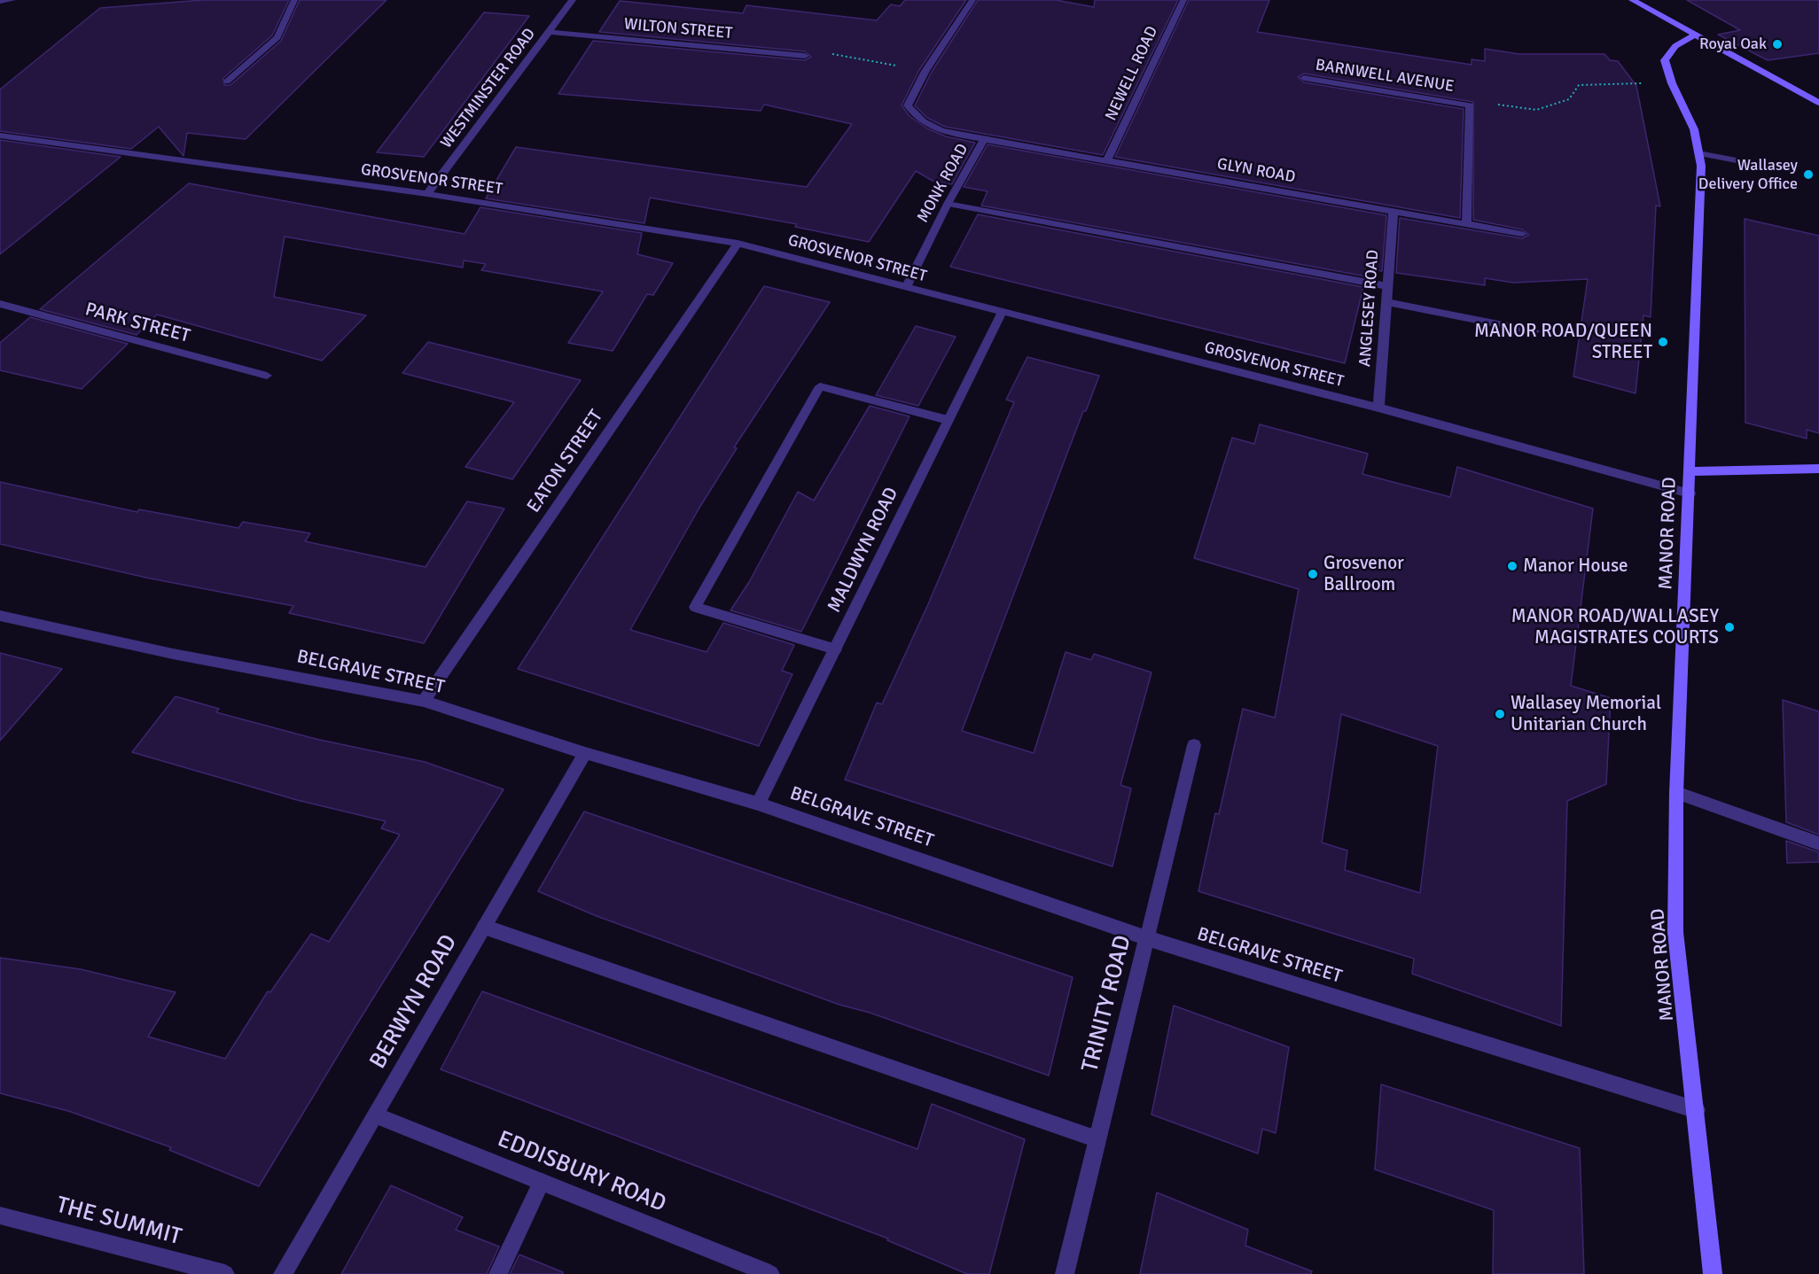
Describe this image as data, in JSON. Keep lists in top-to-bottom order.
{
  "streets": {
    "main road": ["MANOR ROAD"],
    "street": [
      "WILTON STREET",
      "NEWELL ROAD",
      "BARNWELL AVENUE",
      "WESTMINSTER ROAD",
      "GLYN ROAD",
      "GROSVENOR STREET",
      "MONK ROAD",
      "ANGLESEY ROAD",
      "PARK STREET",
      "EATON STREET",
      "MALDWYN ROAD",
      "BELGRAVE STREET",
      "BERWYN ROAD",
      "TRINITY ROAD",
      "EDDISBURY ROAD",
      "THE SUMMIT"
    ]
  },
  "crossings": [
    ["WILTON STREET", "WESTMINSTER ROAD"],
    ["NEWELL ROAD", "GLYN ROAD"],
    ["BARNWELL AVENUE", "GLYN ROAD"],
    ["WESTMINSTER ROAD", "GROSVENOR STREET"],
    ["GLYN ROAD", "MONK ROAD"],
    ["GLYN ROAD", "ANGLESEY ROAD"],
    ["GROSVENOR STREET", "MONK ROAD"],
    ["GROSVENOR STREET", "ANGLESEY ROAD"],
    ["GROSVENOR STREET", "EATON STREET"],
    ["GROSVENOR STREET", "MANOR ROAD"],
    ["GROSVENOR STREET", "MALDWYN ROAD"],
    ["EATON STREET", "BELGRAVE STREET"],
    ["MANOR ROAD", "BELGRAVE STREET"],
    ["MALDWYN ROAD", "BELGRAVE STREET"],
    ["BELGRAVE STREET", "BERWYN ROAD"],
    ["BELGRAVE STREET", "TRINITY ROAD"],
    ["BERWYN ROAD", "EDDISBURY ROAD"]
  ],
  "places": [
    "Royal Oak",
    "Wallasey Delivery Office",
    "MANOR ROAD/QUEEN STREET",
    "Manor House",
    "Grosvenor Ballroom",
    "MANOR ROAD/WALLASEY MAGISTRATES COURTS",
    "Wallasey Memorial Unitarian Church"
  ]
}
